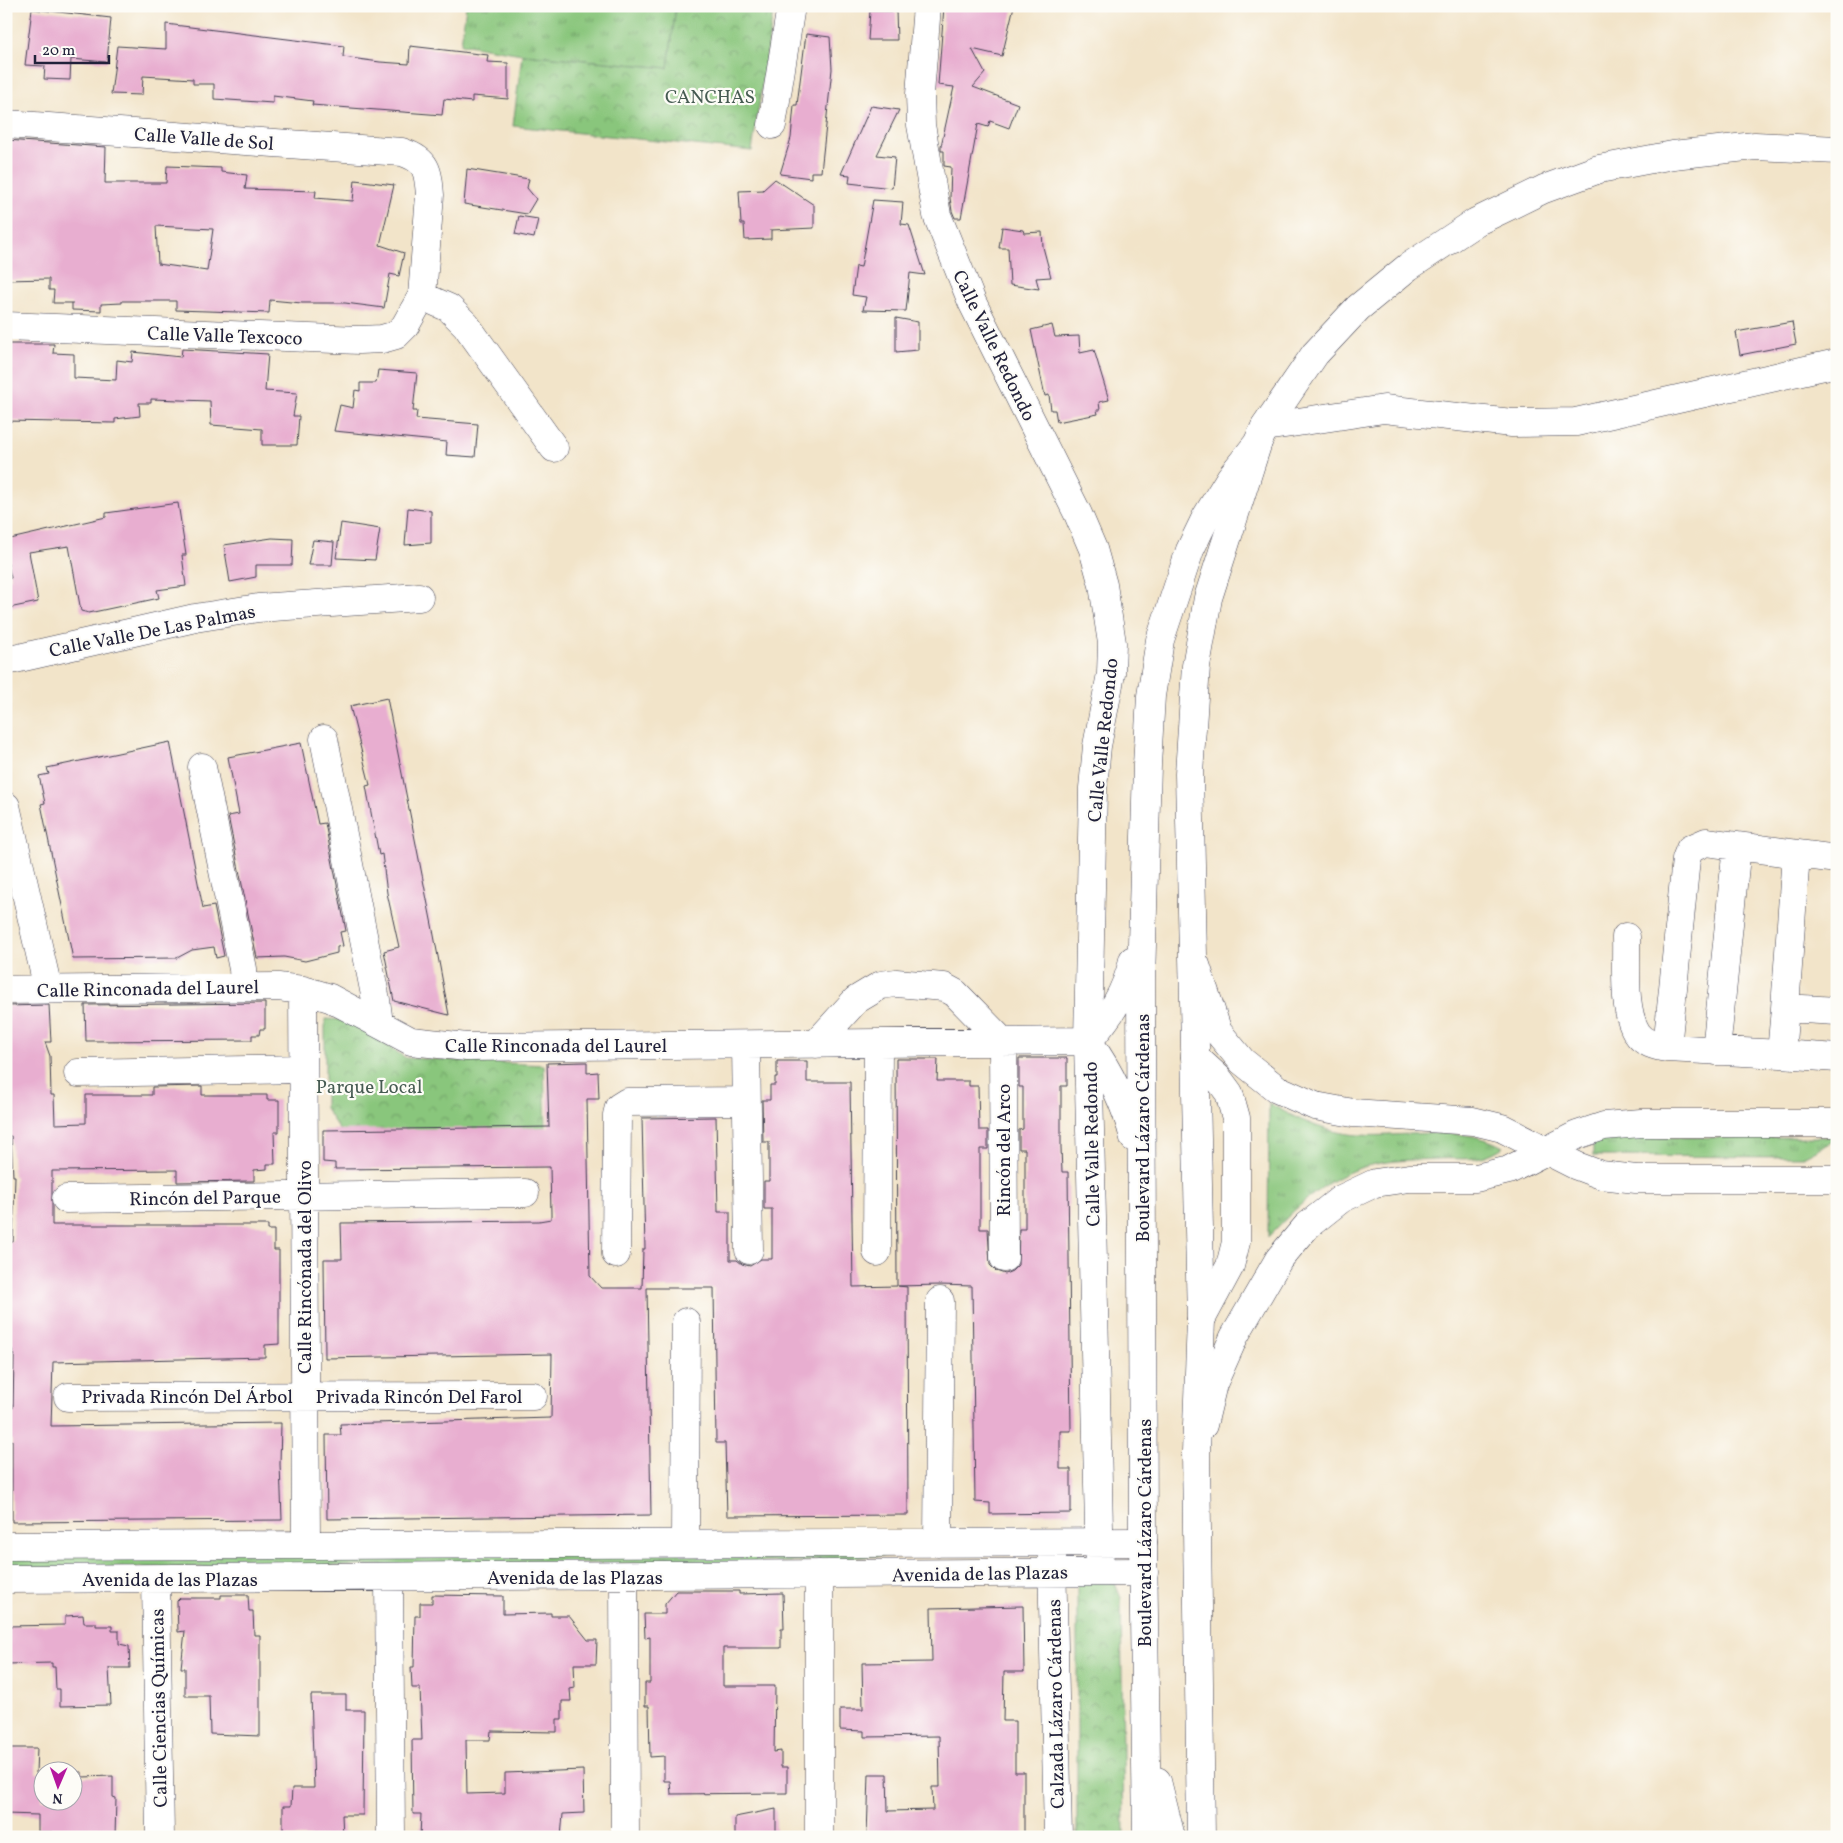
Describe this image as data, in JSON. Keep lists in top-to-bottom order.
{
  "streets": {
    "main road": [
      "Calle Valle de Sol",
      "Calle Valle Texcoco",
      "Calle Valle Redondo",
      "Calle Valle De Las Palmas",
      "Calle Rinconada del Laurel",
      "Boulevard Lázaro Cárdenas",
      "Rincón del Arco",
      "Rincón del Parque",
      "Calle Rincónada del Olivo",
      "Privada Rincón Del Árbol",
      "Privada Rincón Del Farol",
      "Avenida de las Plazas",
      "Calzada Lázaro Cárdenas",
      "Calle Ciencias Químicas"
    ]
  },
  "crossings": [
    ["Calle Valle de Sol", "Calle Valle Texcoco"],
    ["Calle Valle Redondo", "Calle Rinconada del Laurel"],
    ["Calle Valle Redondo", "Avenida de las Plazas"],
    ["Calle Rinconada del Laurel", "Rincón del Arco"],
    ["Calle Rinconada del Laurel", "Calle Rincónada del Olivo"],
    ["Boulevard Lázaro Cárdenas", "Avenida de las Plazas"],
    ["Rincón del Parque", "Calle Rincónada del Olivo"],
    ["Calle Rincónada del Olivo", "Privada Rincón Del Árbol"],
    ["Calle Rincónada del Olivo", "Privada Rincón Del Farol"],
    ["Calle Rincónada del Olivo", "Avenida de las Plazas"],
    ["Privada Rincón Del Árbol", "Privada Rincón Del Farol"],
    ["Avenida de las Plazas", "Calzada Lázaro Cárdenas"],
    ["Avenida de las Plazas", "Calle Ciencias Químicas"]
  ],
  "parks": ["CANCHAS", "Parque Local"],
  "scale_bar": "20 m",
  "north": "bottom"
}
